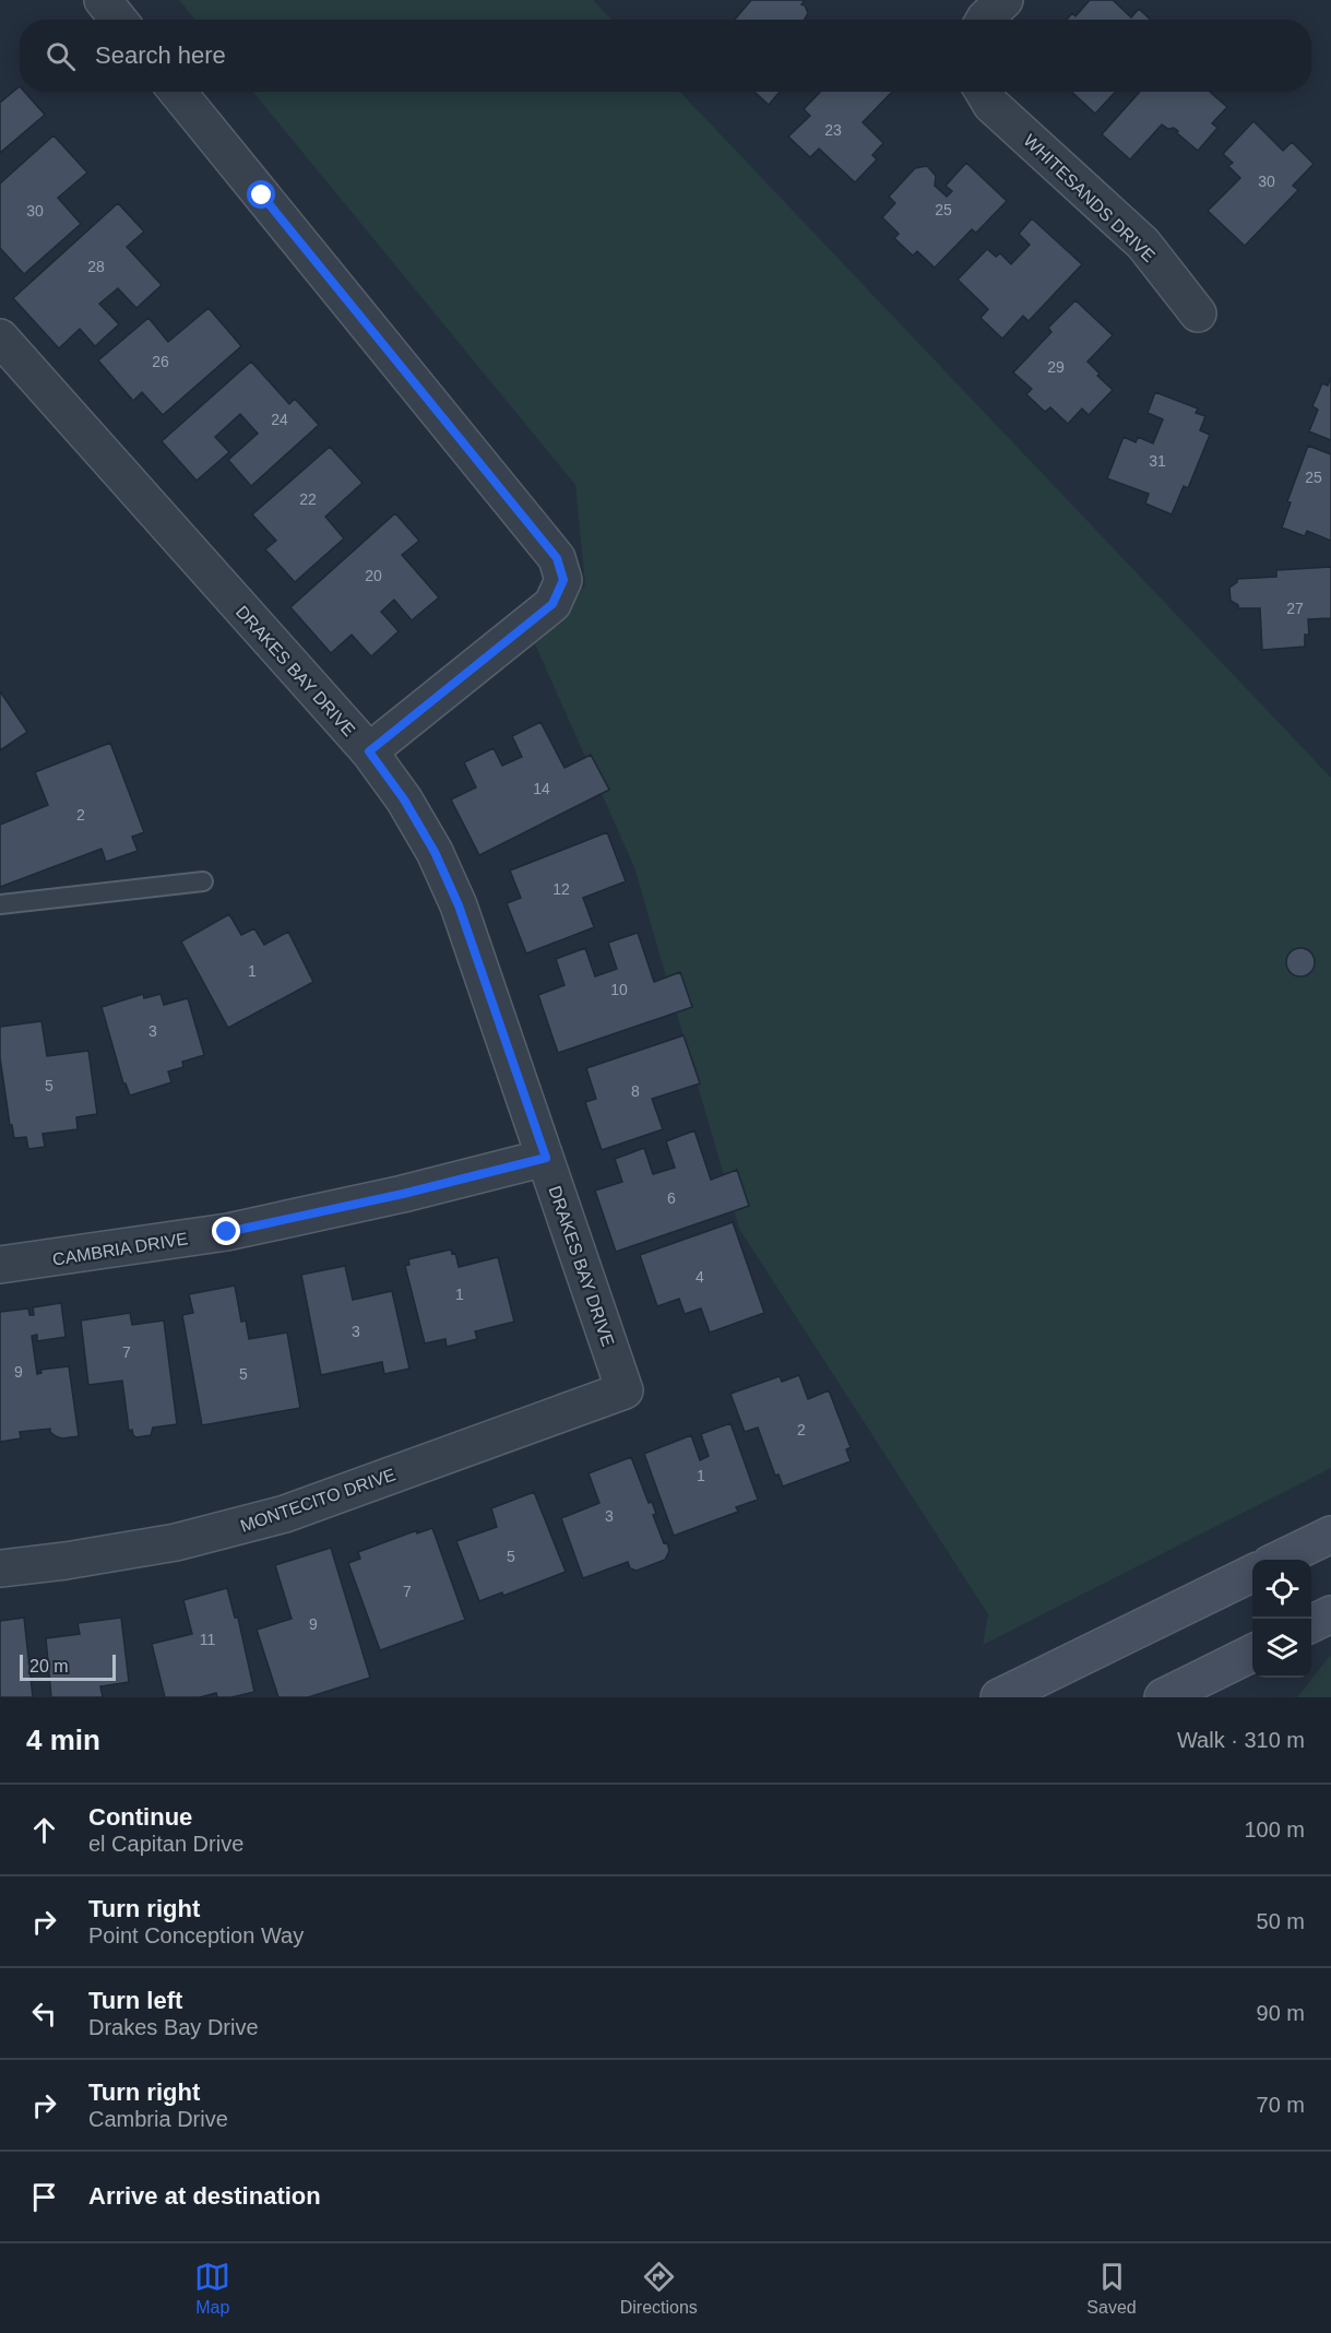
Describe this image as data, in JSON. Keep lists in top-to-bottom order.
{
  "streets": {
    "street": [
      "WHITESANDS DRIVE",
      "DRAKES BAY DRIVE",
      "CAMBRIA DRIVE",
      "MONTECITO DRIVE"
    ]
  },
  "crossings": [
    ["DRAKES BAY DRIVE", "CAMBRIA DRIVE"],
    ["DRAKES BAY DRIVE", "MONTECITO DRIVE"]
  ],
  "house_numbers": [
    "23",
    "30",
    "25",
    "30",
    "28",
    "26",
    "29",
    "24",
    "31",
    "25",
    "22",
    "20",
    "27",
    "14",
    "2",
    "12",
    "1",
    "10",
    "3",
    "5",
    "8",
    "6",
    "4",
    "1",
    "3",
    "7",
    "9",
    "5",
    "2",
    "1",
    "3",
    "5",
    "7",
    "9",
    "11"
  ],
  "scale_bar": "20 m",
  "page": {
    "search": "Search here",
    "scale": "20 m",
    "heading": ["4 min", "Walk · 310 m"],
    "list": [
      ["Continue", "el Capitan Drive", "100 m"],
      ["Turn right", "Point Conception Way", "50 m"],
      ["Turn left", "Drakes Bay Drive", "90 m"],
      ["Turn right", "Cambria Drive", "70 m"],
      "Arrive at destination"
    ],
    "nav": ["Map", "Directions", "Saved"]
  }
}
